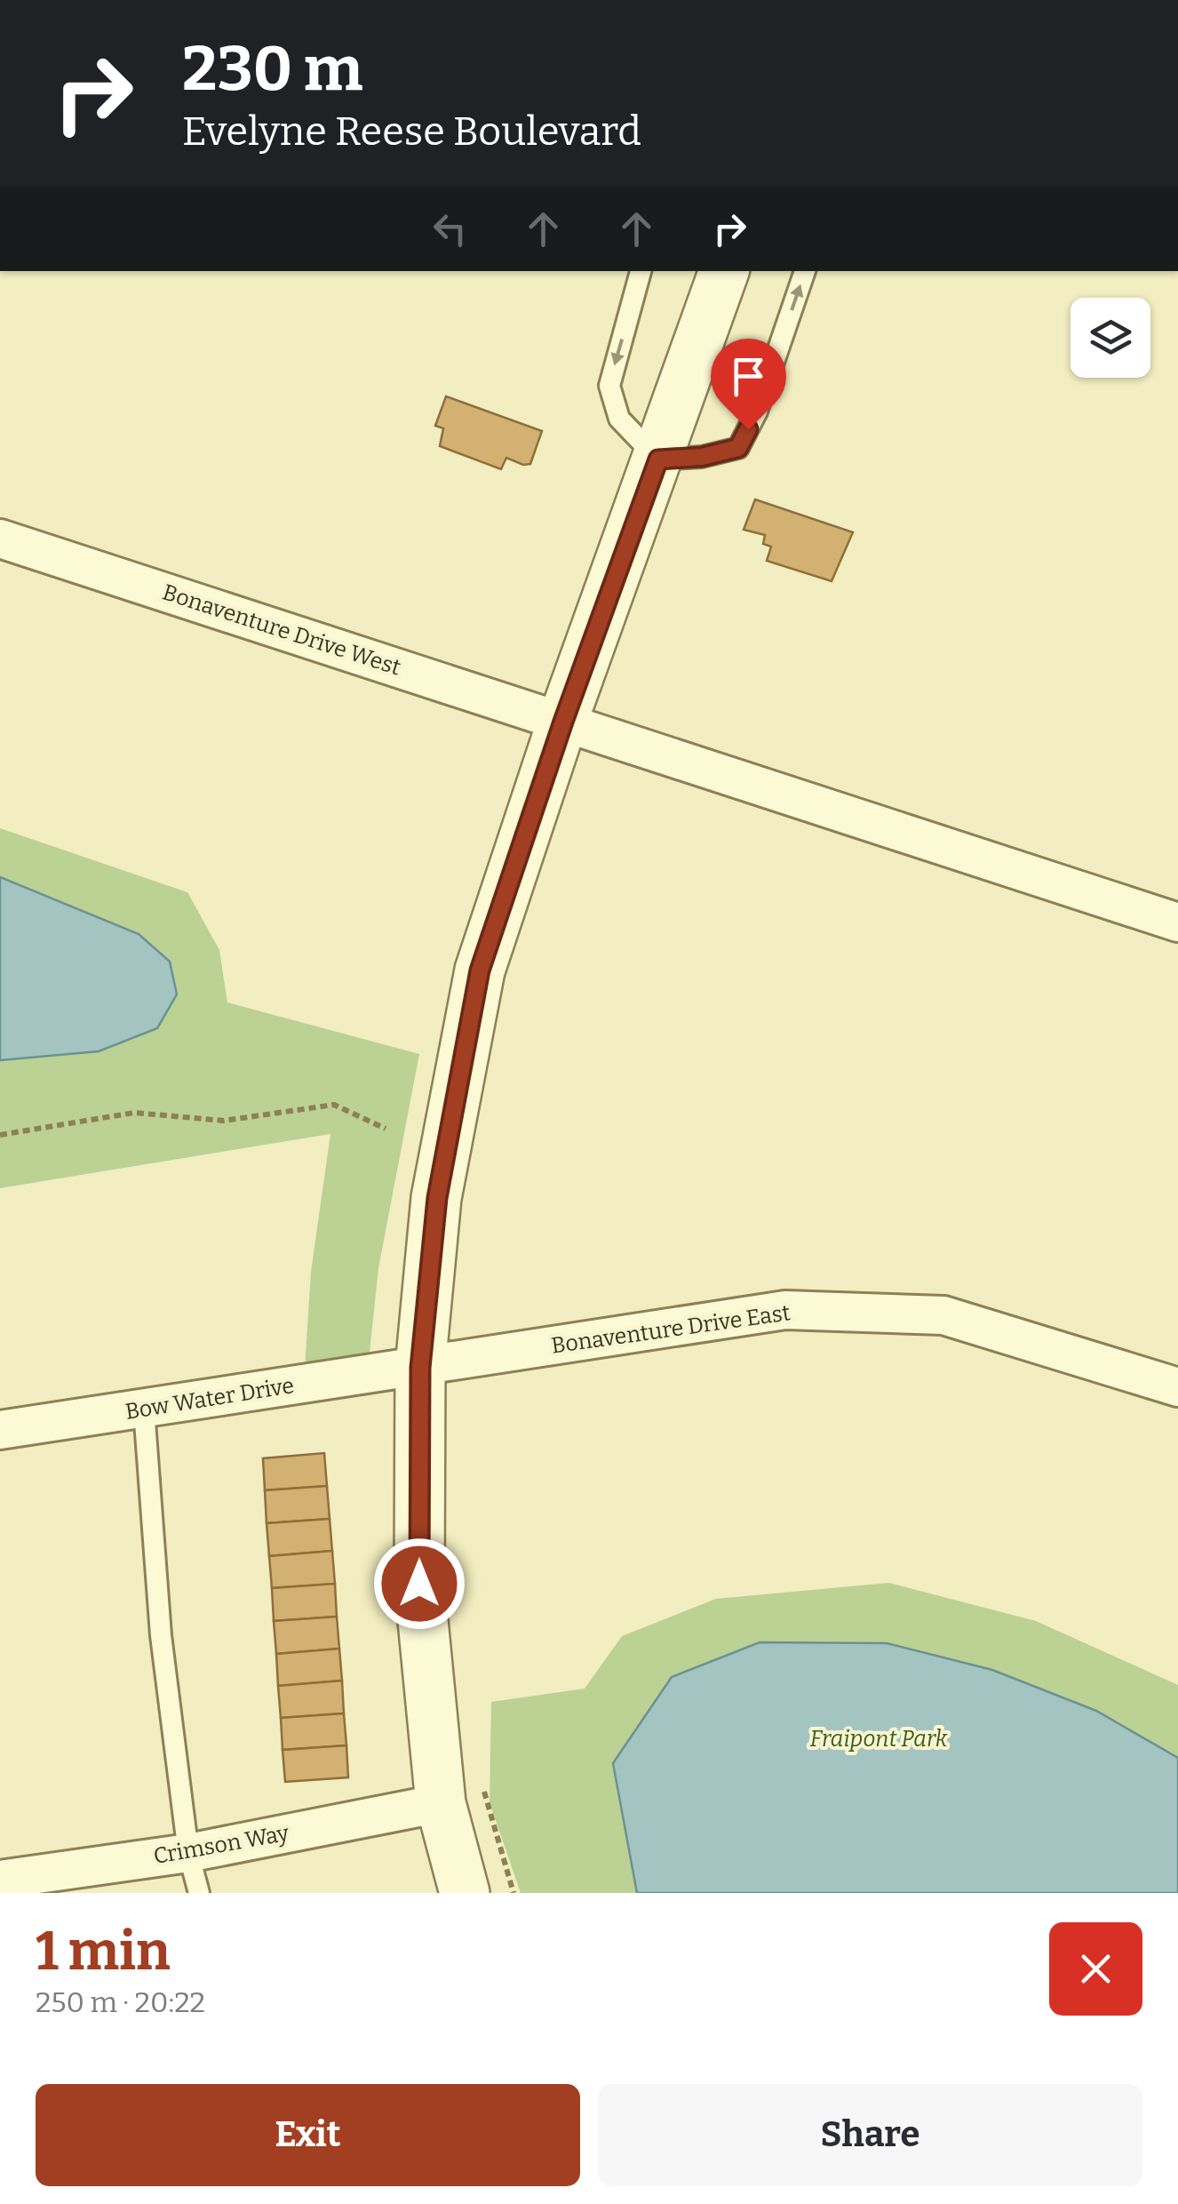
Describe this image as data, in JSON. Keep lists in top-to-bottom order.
{
  "streets": {
    "street": [
      "Bonaventure Drive West",
      "Bonaventure Drive East",
      "Bow Water Drive",
      "Crimson Way"
    ]
  },
  "crossings": [
    ["Bonaventure Drive East", "Bow Water Drive"]
  ],
  "parks": ["Fraipont Park"],
  "page": {
    "turn": ["230 m", "Evelyne Reese Boulevard"],
    "heading": ["1 min", "250 m · 20:22"],
    "buttons": ["Exit", "Share"]
  }
}
